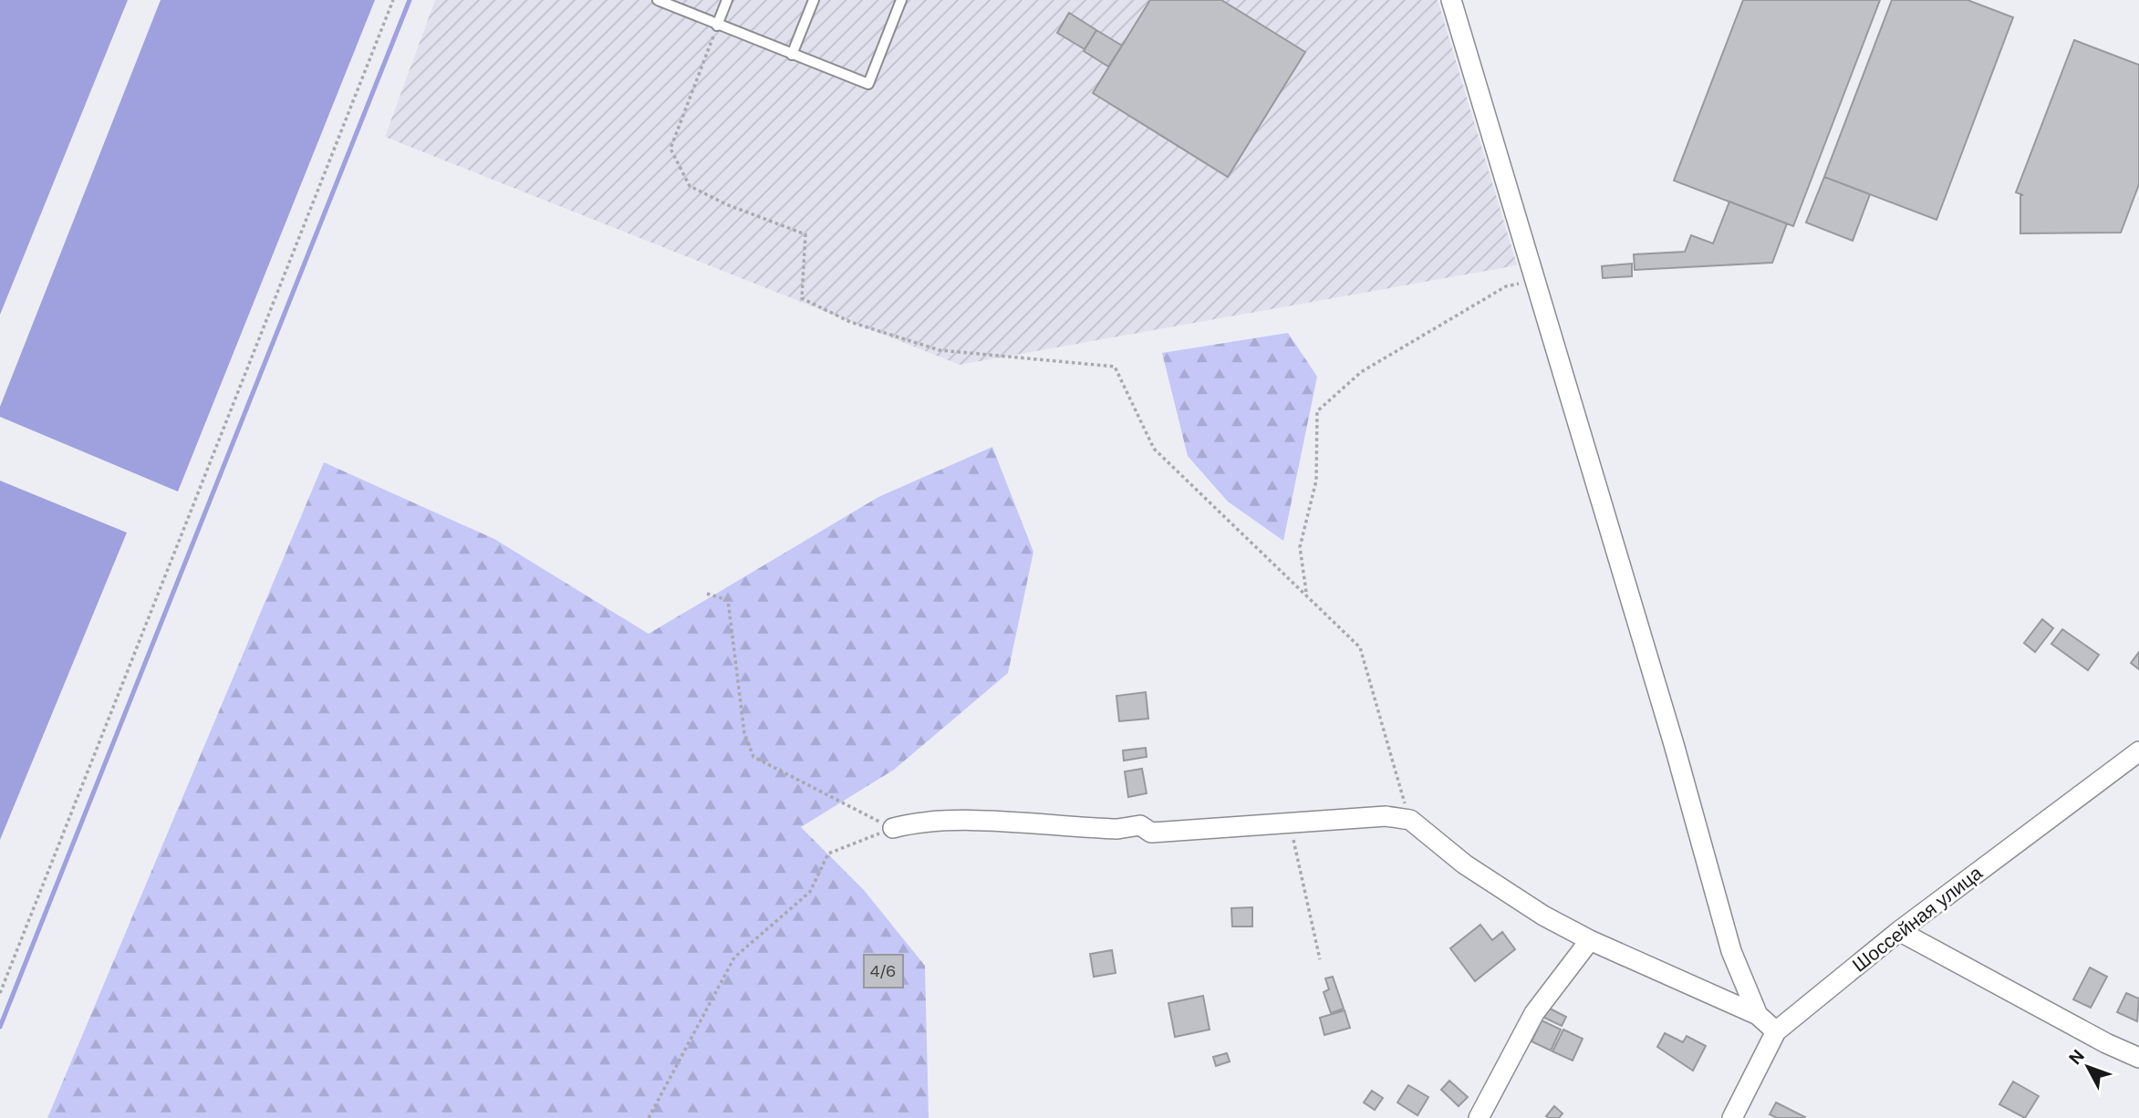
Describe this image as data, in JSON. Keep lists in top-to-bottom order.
{
  "streets": {
    "street": ["Шоссейная улица"]
  },
  "house_numbers": ["4/6"],
  "north": "top left"
}
